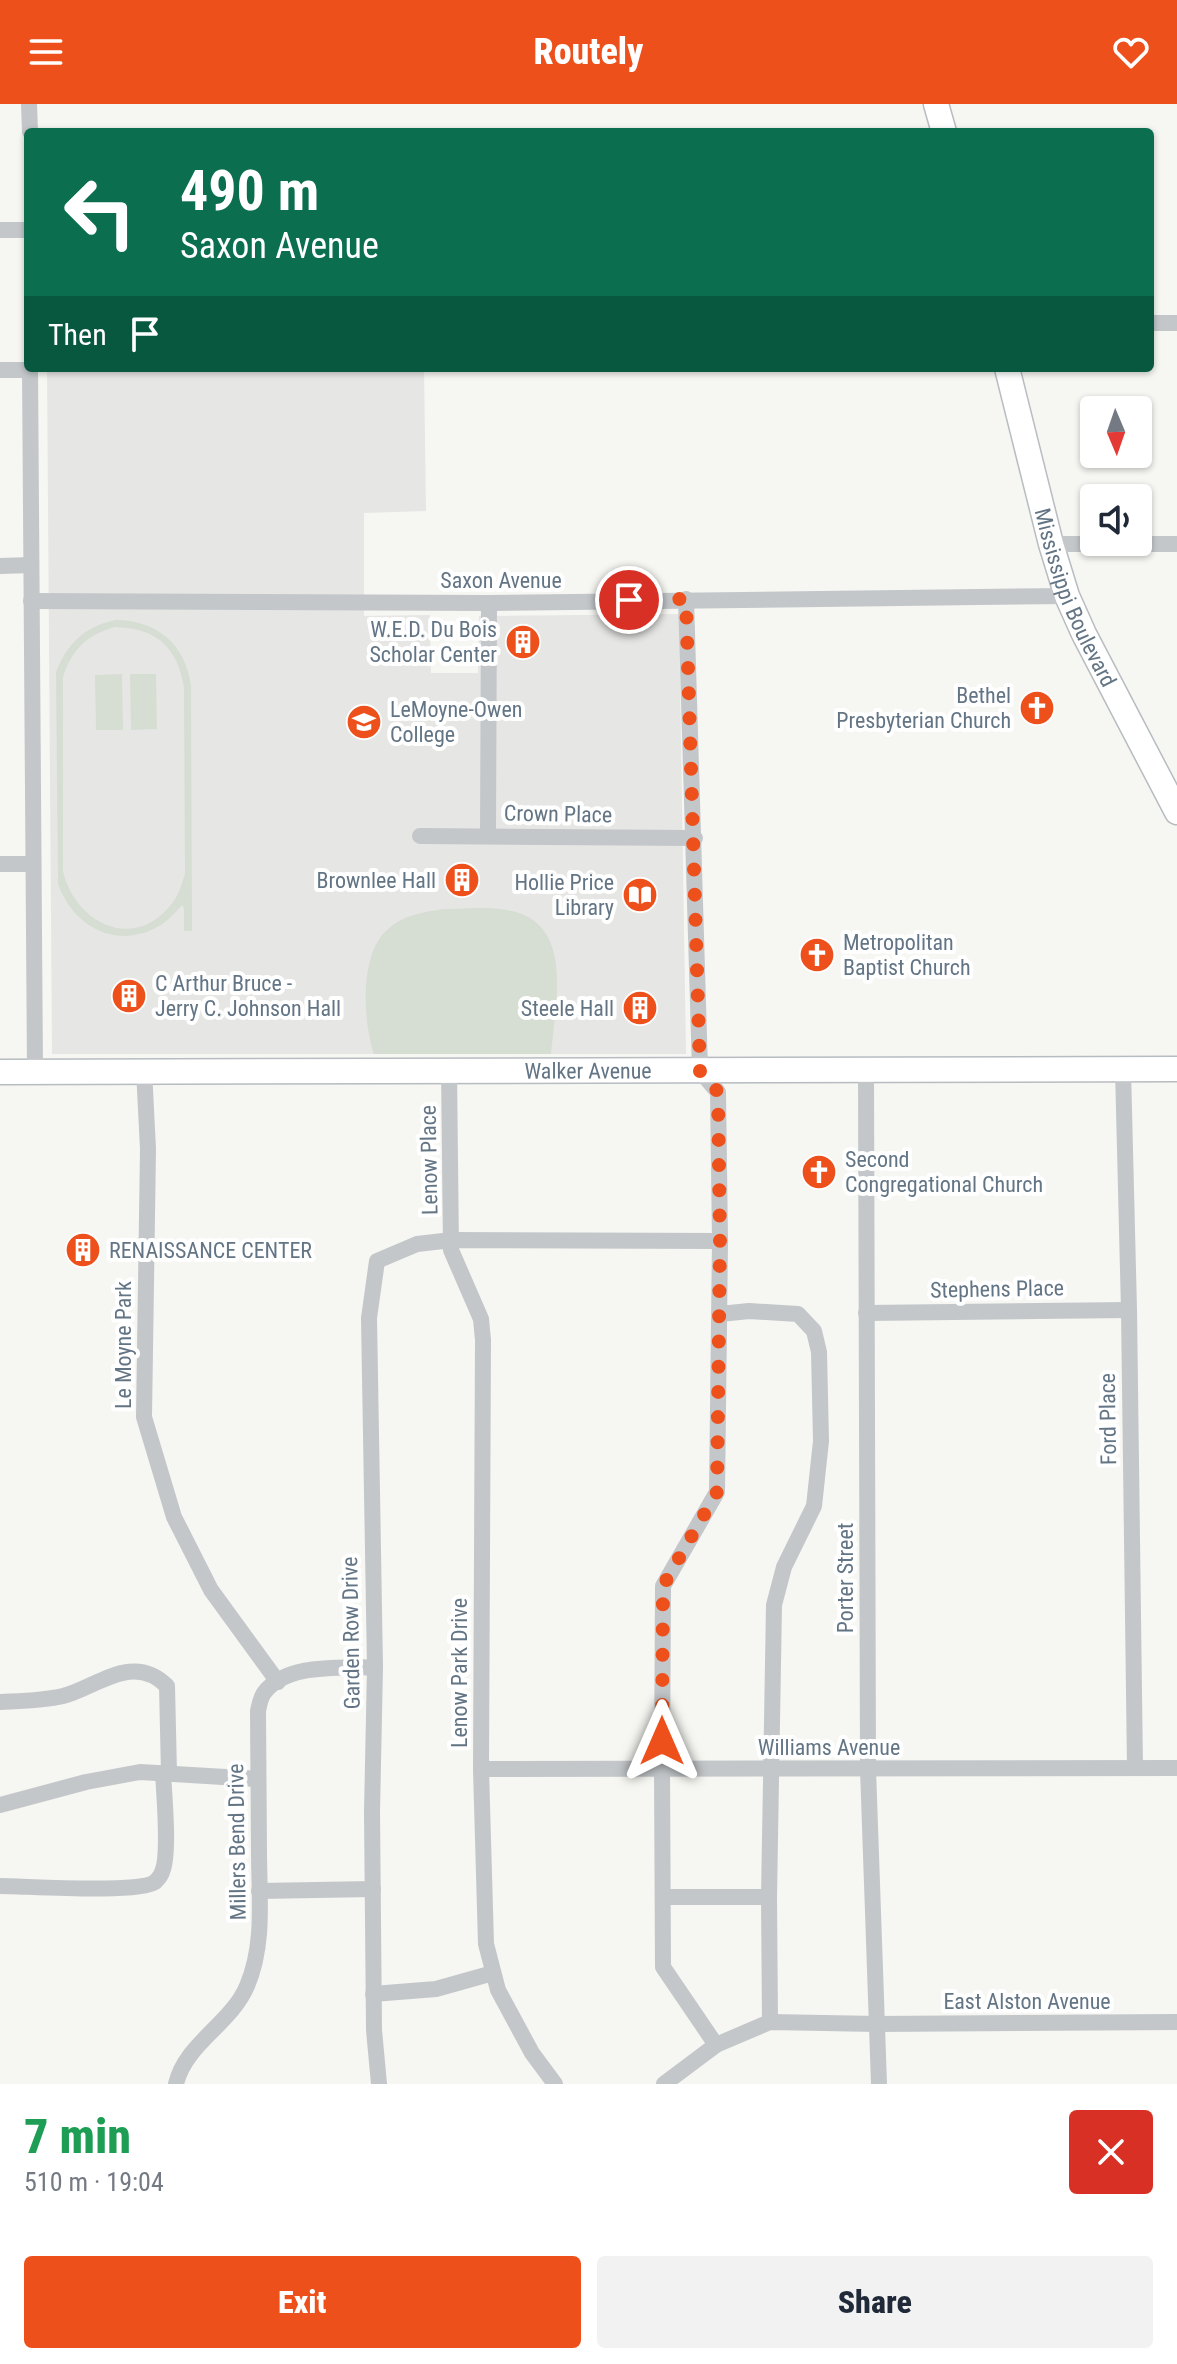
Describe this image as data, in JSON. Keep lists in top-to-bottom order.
{
  "streets": {
    "street": [
      "Saxon Avenue",
      "Mississippi Boulevard",
      "Crown Place",
      "Walker Avenue",
      "Lenow Place",
      "Stephens Place",
      "Le Moyne Park",
      "Ford Place",
      "Porter Street",
      "Garden Row Drive",
      "Lenow Park Drive",
      "Williams Avenue",
      "Millers Bend Drive",
      "East Alston Avenue"
    ]
  },
  "crossings": [
    ["Saxon Avenue", "Mississippi Boulevard"],
    ["Walker Avenue", "Lenow Place"],
    ["Walker Avenue", "Le Moyne Park"],
    ["Walker Avenue", "Ford Place"],
    ["Walker Avenue", "Porter Street"],
    ["Lenow Place", "Garden Row Drive"],
    ["Lenow Place", "Lenow Park Drive"],
    ["Stephens Place", "Ford Place"],
    ["Stephens Place", "Porter Street"],
    ["Le Moyne Park", "Millers Bend Drive"],
    ["Ford Place", "Williams Avenue"],
    ["Porter Street", "Williams Avenue"],
    ["Porter Street", "East Alston Avenue"],
    ["Garden Row Drive", "Lenow Park Drive"],
    ["Lenow Park Drive", "Williams Avenue"]
  ],
  "places": {
    "building": [
      "W.E.D. Du Bois Scholar Center",
      "Brownlee Hall",
      "C Arthur Bruce - Jerry C. Johnson Hall",
      "Steele Hall",
      "RENAISSANCE CENTER"
    ],
    "church": ["Bethel Presbyterian Church", "Metropolitan Baptist Church", "Second Congregational Church"],
    "school or university": ["LeMoyne-Owen College"],
    "library": ["Hollie Price Library"]
  },
  "north": "bottom",
  "page": {
    "header": "Routely",
    "turn": ["490 m", "Saxon Avenue"],
    "then": "Then",
    "heading": ["7 min", "510 m · 19:04"],
    "buttons": ["Exit", "Share"]
  }
}
